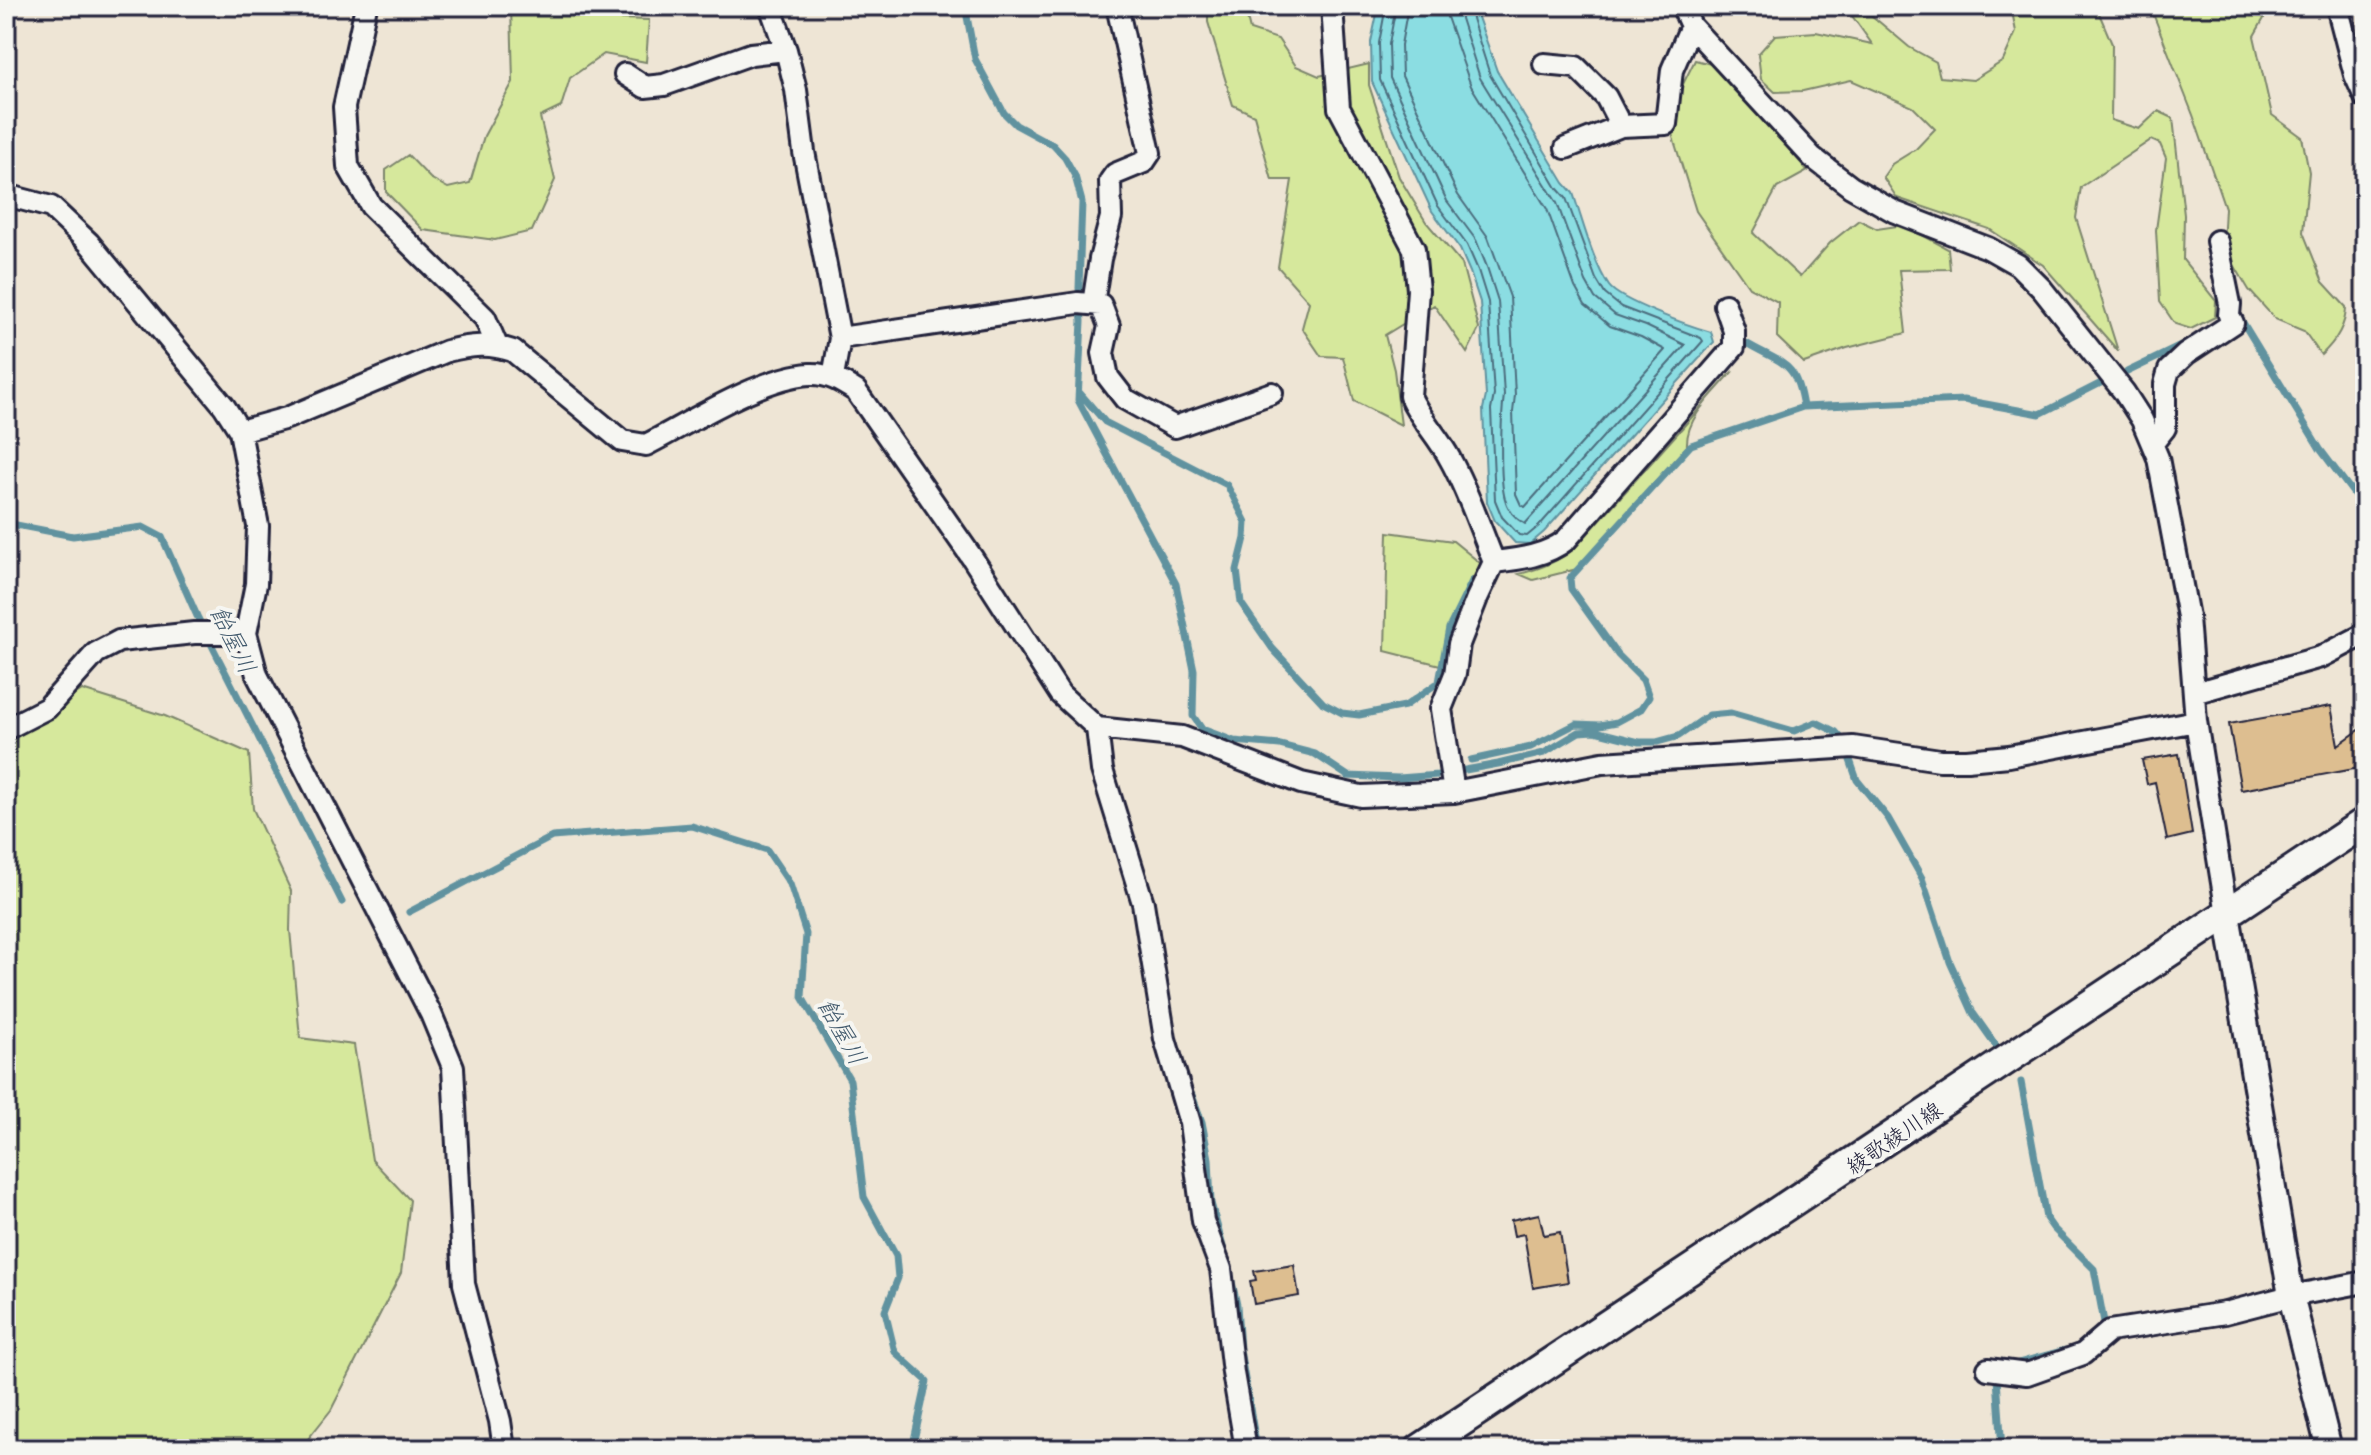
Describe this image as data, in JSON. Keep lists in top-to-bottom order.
{
  "streets": {
    "main road": ["綾歌綾川線"]
  },
  "water": ["飴屋川"]
}
